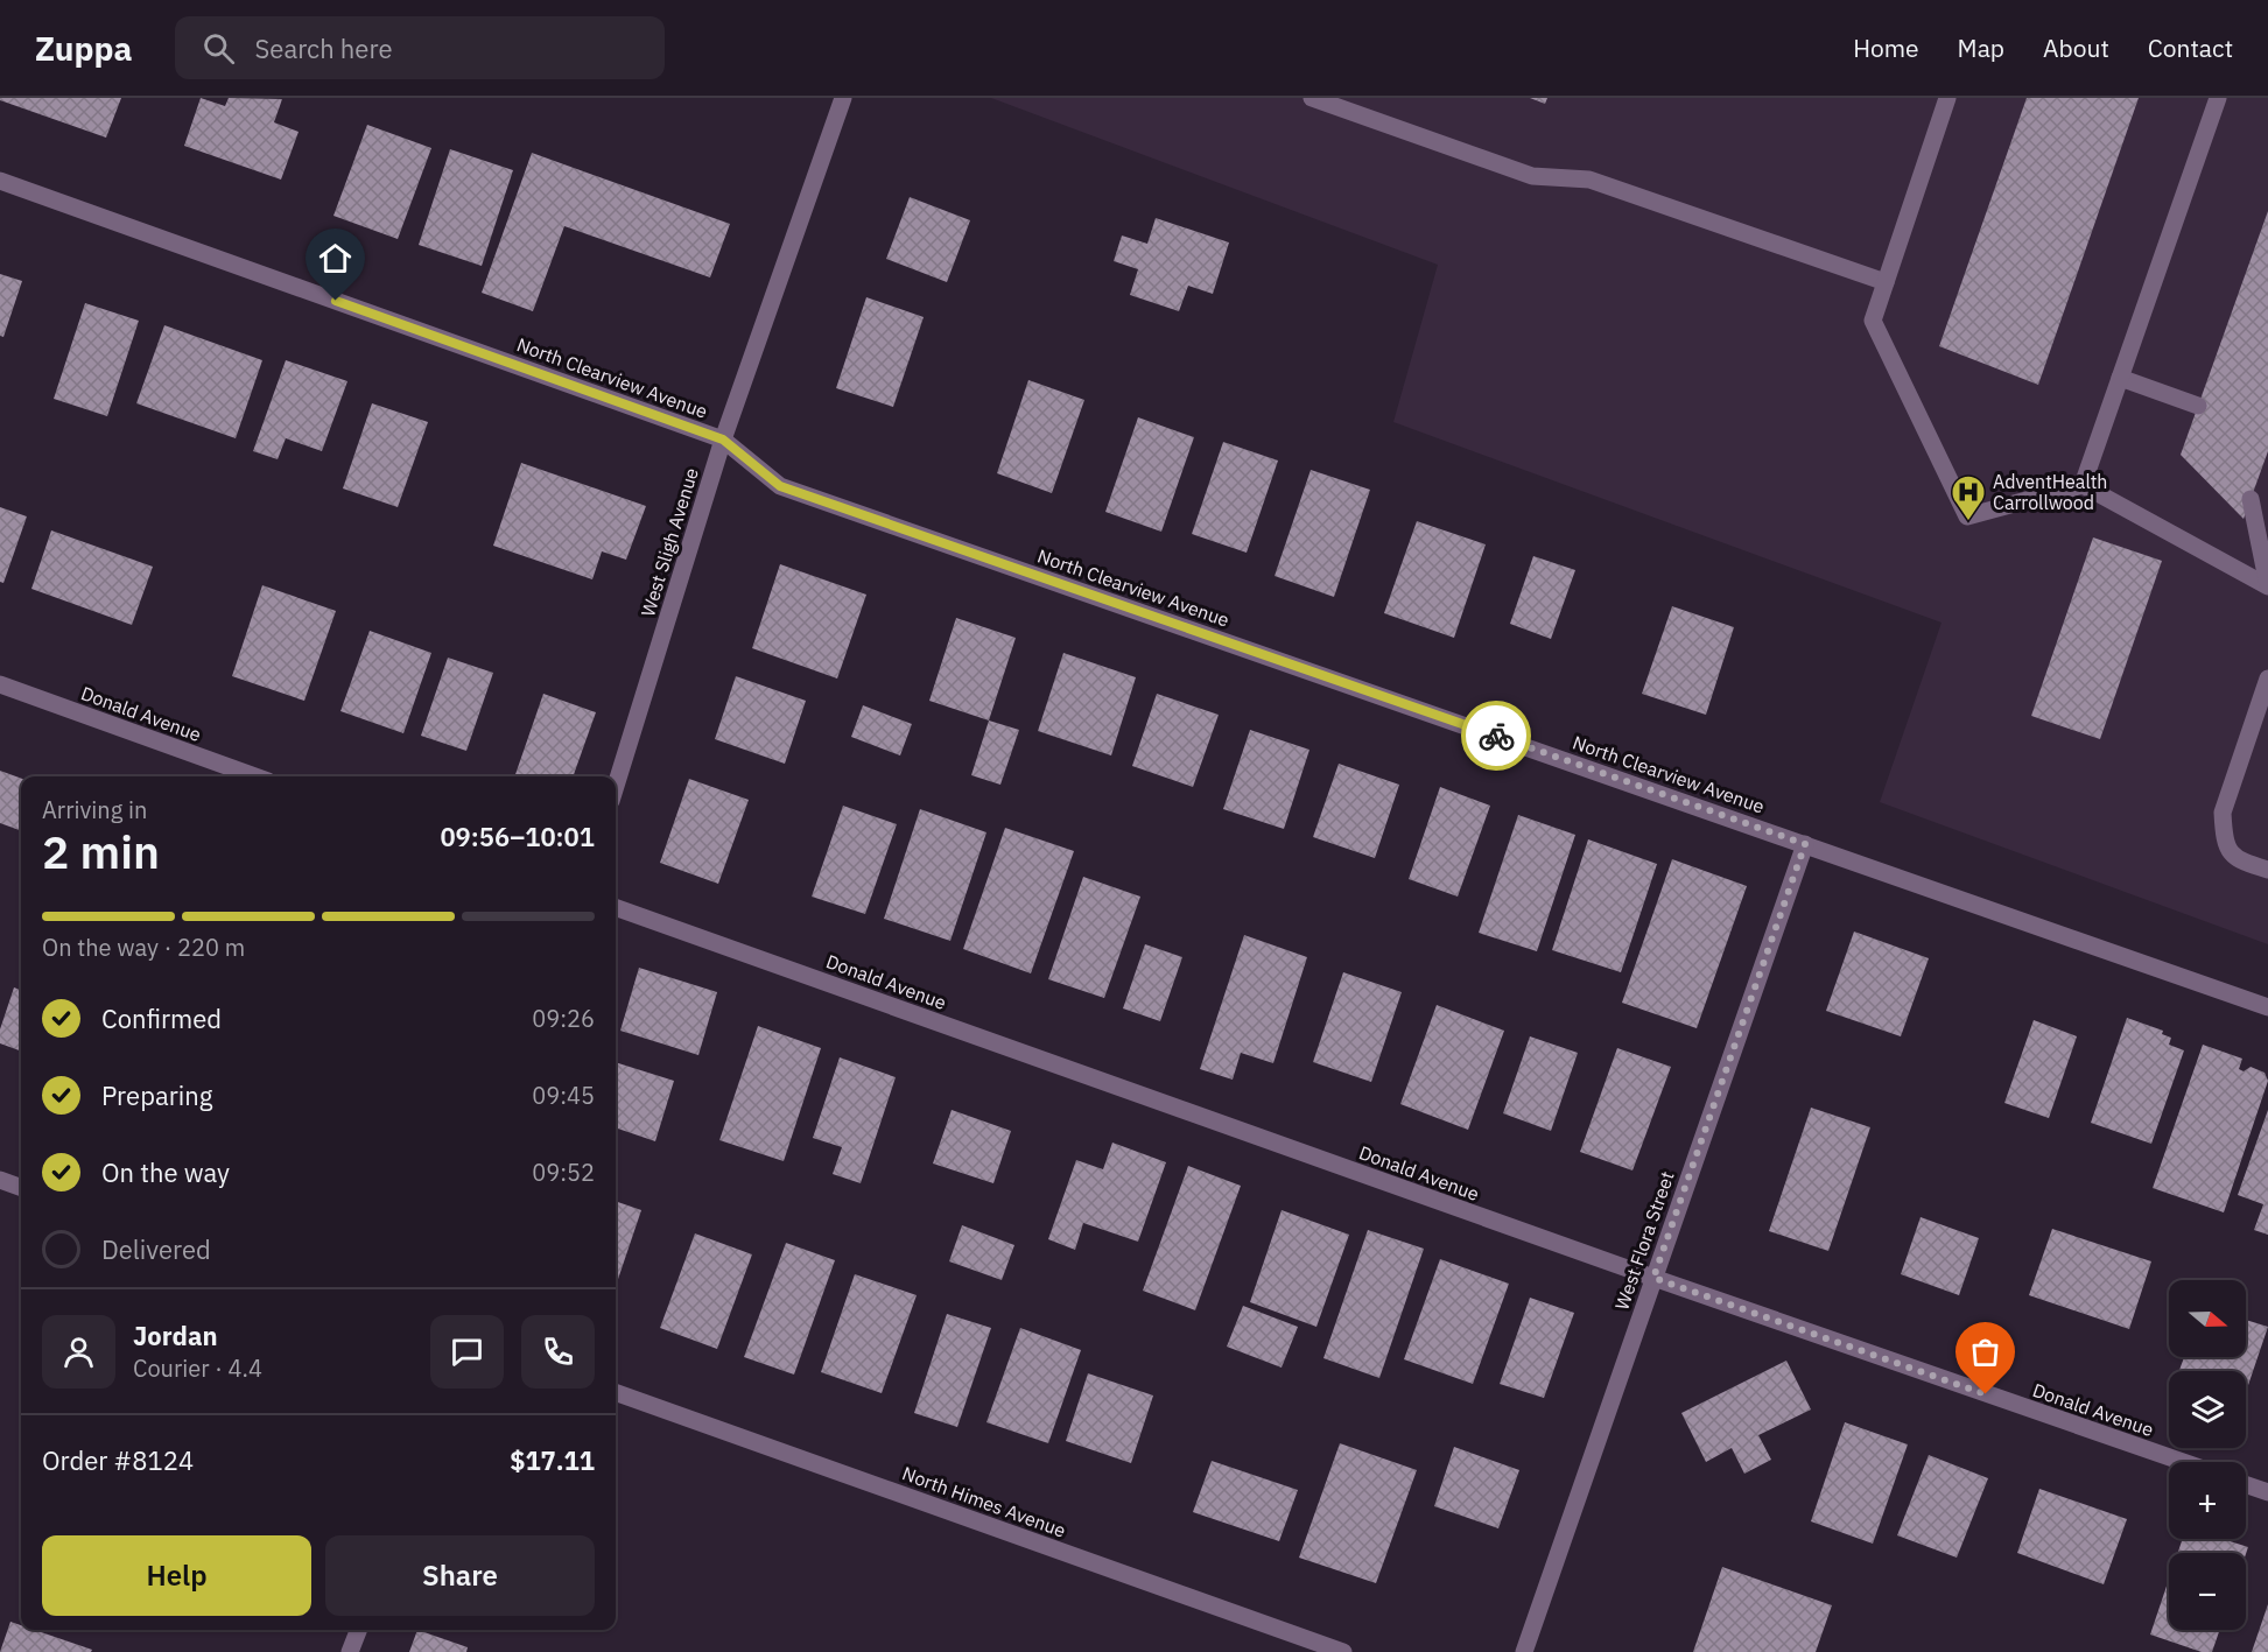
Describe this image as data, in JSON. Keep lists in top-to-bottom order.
{
  "streets": {
    "street": [
      "North Clearview Avenue",
      "West Sligh Avenue",
      "Donald Avenue",
      "West Flora Street",
      "North Himes Avenue"
    ]
  },
  "crossings": [
    ["North Clearview Avenue", "West Sligh Avenue"],
    ["North Clearview Avenue", "West Flora Street"],
    ["Donald Avenue", "West Flora Street"]
  ],
  "places": {
    "hospital": ["AdventHealth Carrollwood"]
  },
  "north": "right",
  "page": {
    "header": "Zuppa",
    "search": "Search here",
    "nav": [
      "Home",
      "Map",
      "About",
      "Contact"
    ],
    "heading": ["2 min", "Arriving in", "09:56–10:01"],
    "panel": [
      "Jordan",
      "Courier · 4.4",
      "Order #8124",
      "$17.11"
    ],
    "bar": "On the way · 220 m",
    "list": [
      ["Confirmed", "09:26"],
      ["Preparing", "09:45"],
      ["On the way", "09:52"],
      "Delivered"
    ],
    "map_buttons": ["+", "−"],
    "buttons": ["Help", "Share"]
  }
}
